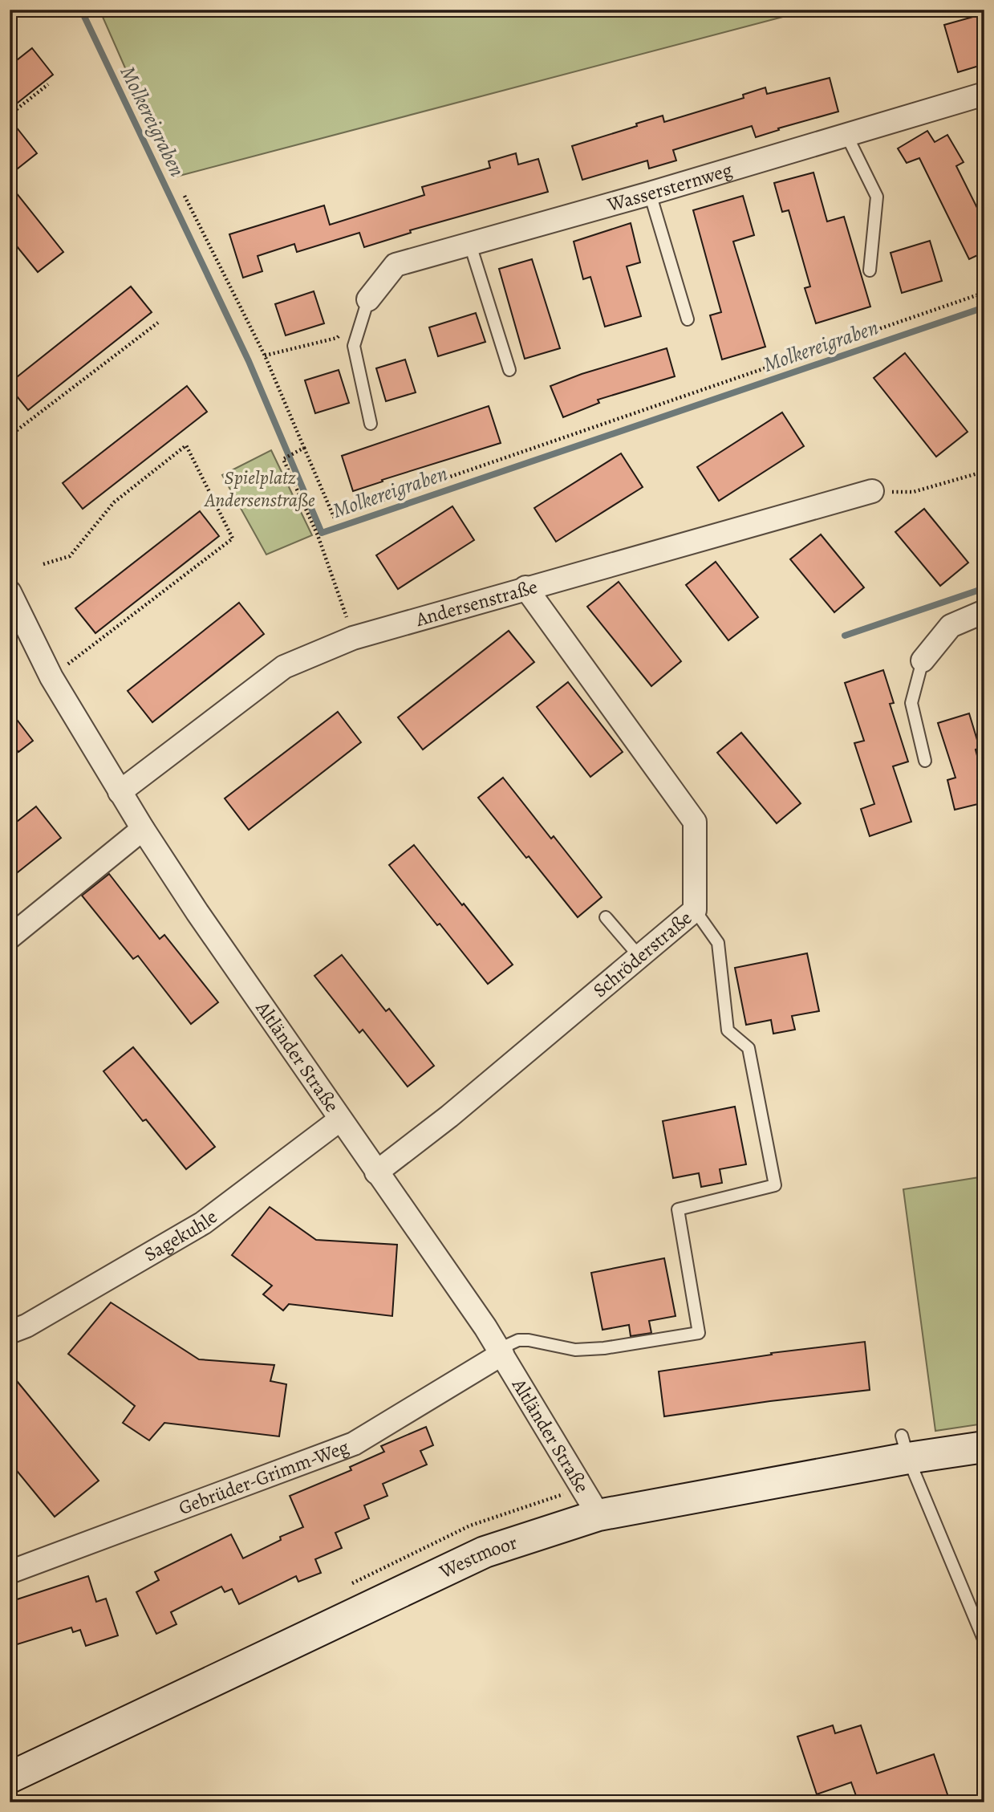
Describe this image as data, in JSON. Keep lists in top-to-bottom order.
{
  "streets": {
    "street": [
      "Wassersternweg",
      "Andersenstraße",
      "Schröderstraße",
      "Altländer Straße",
      "Sagekuhle",
      "Gebrüder-Grimm-Weg",
      "Westmoor"
    ]
  },
  "crossings": [
    ["Andersenstraße", "Schröderstraße"],
    ["Andersenstraße", "Altländer Straße"],
    ["Schröderstraße", "Altländer Straße"],
    ["Altländer Straße", "Sagekuhle"],
    ["Altländer Straße", "Gebrüder-Grimm-Weg"],
    ["Altländer Straße", "Westmoor"]
  ],
  "water": ["Molkereigraben"],
  "parks": ["Spielplatz Andersenstraße"]
}
